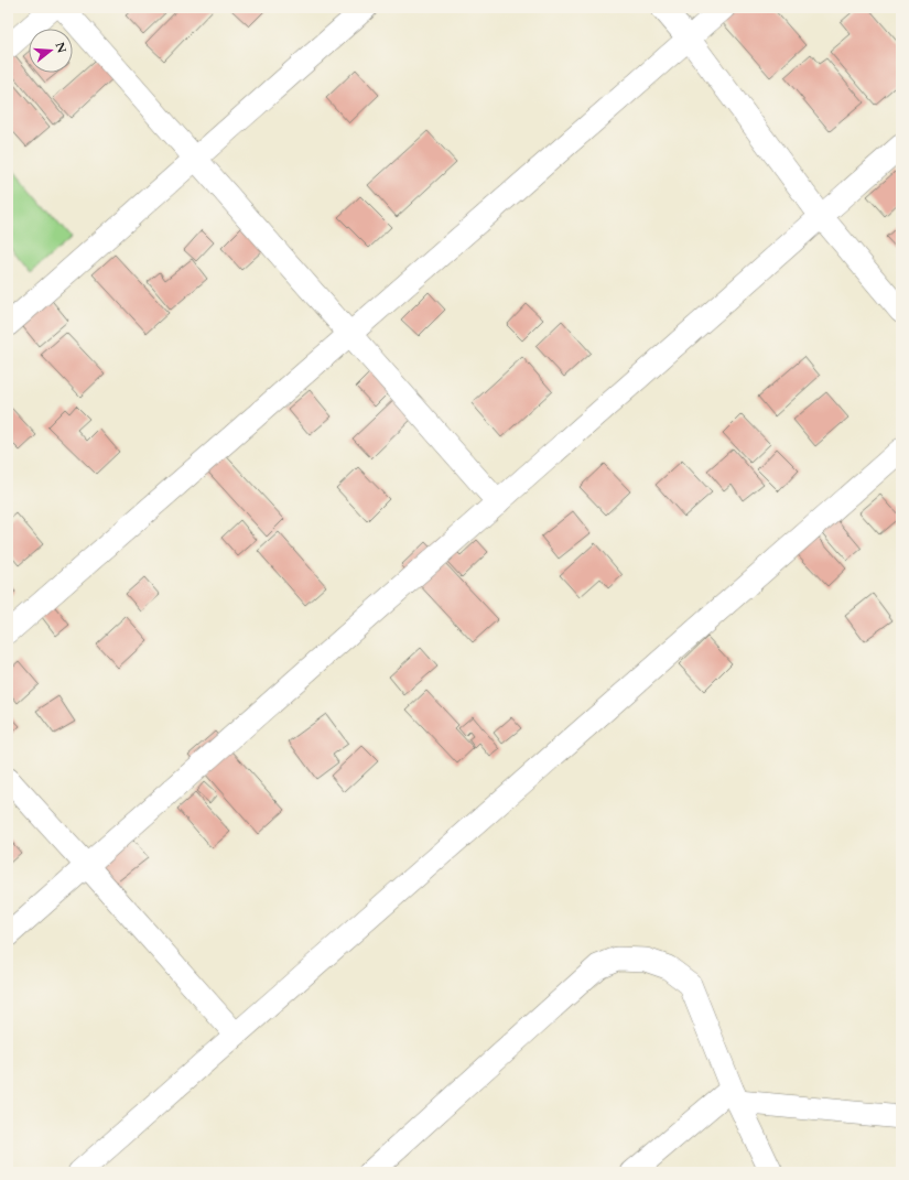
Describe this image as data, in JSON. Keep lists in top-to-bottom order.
{
  "north": "right"
}
